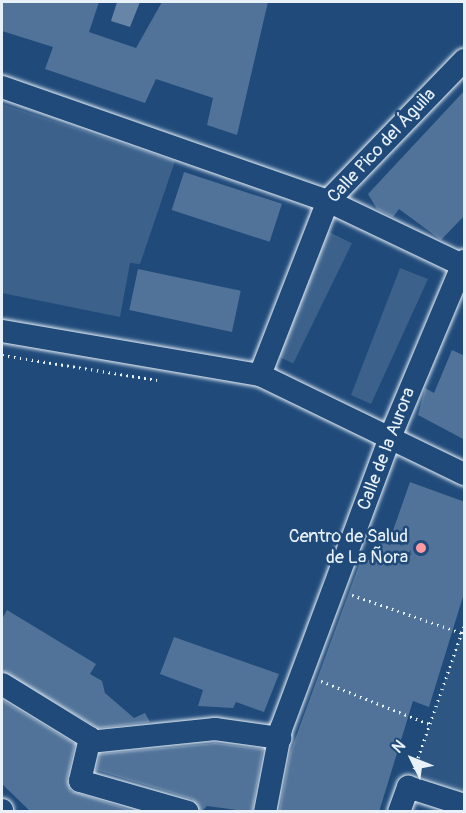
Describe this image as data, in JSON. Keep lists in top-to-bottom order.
{
  "streets": {
    "street": ["Calle Pico del Águila", "Calle de la Aurora"]
  },
  "places": ["Centro de Salud de La Ñora"],
  "north": "top left"
}
